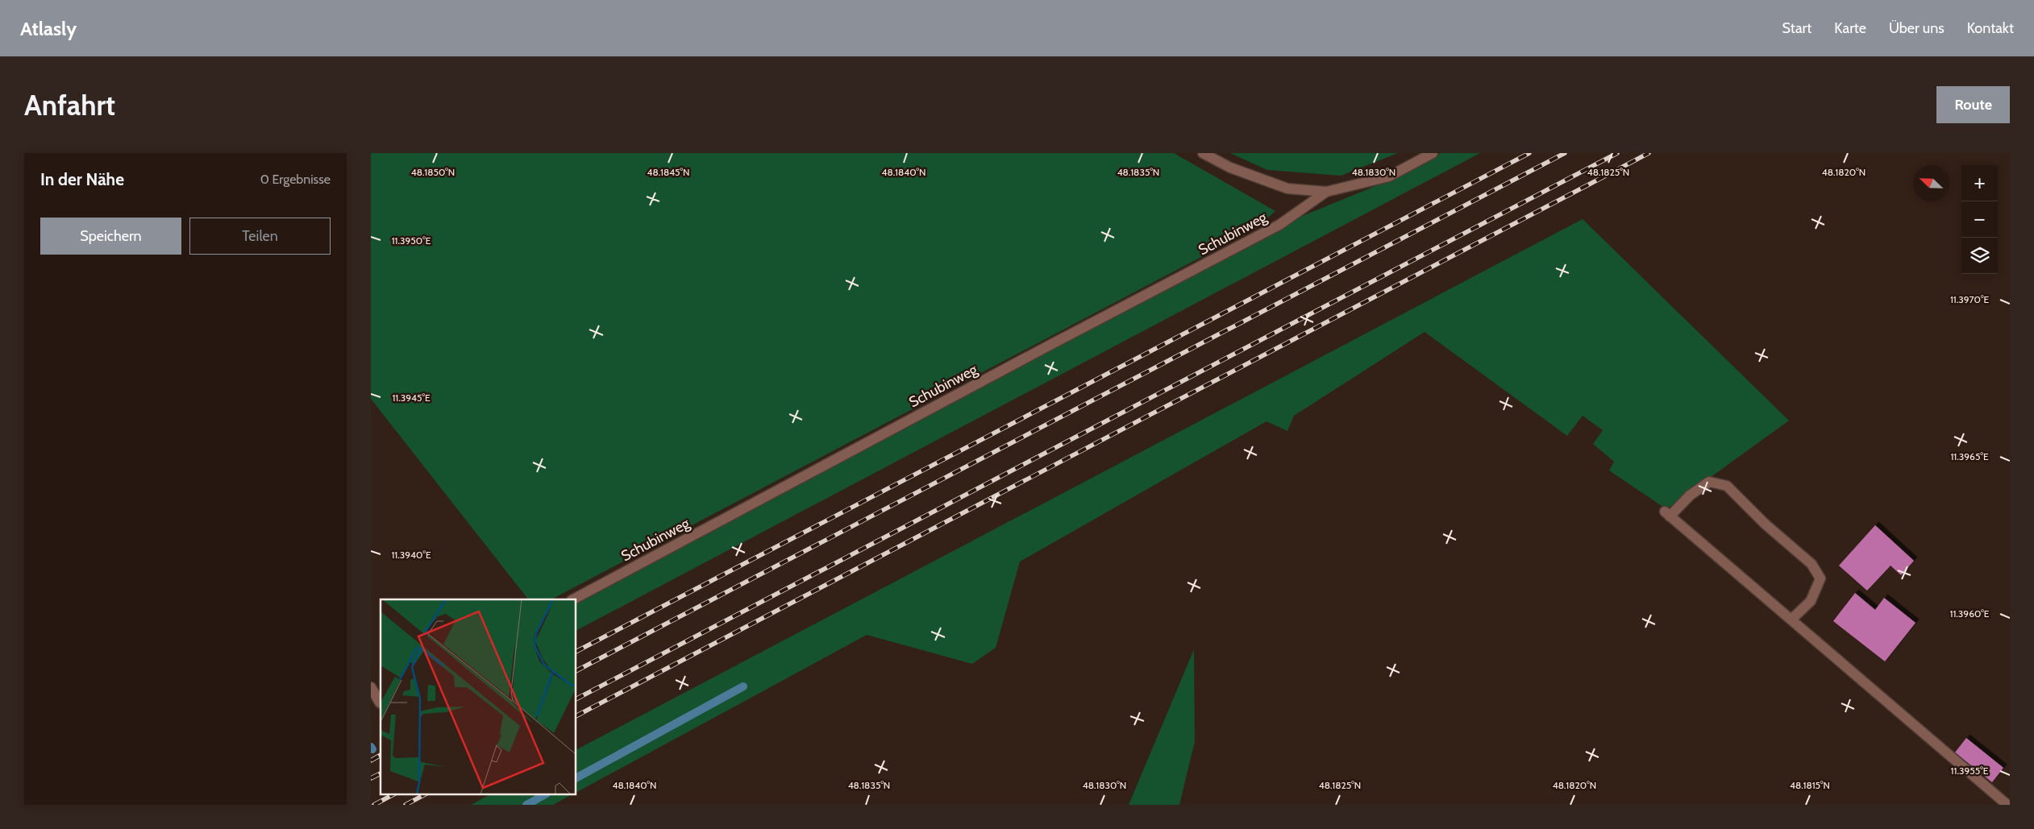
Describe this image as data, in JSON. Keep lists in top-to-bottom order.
{
  "streets": {
    "street": ["Schubinweg"]
  },
  "north": "top left",
  "page": {
    "header": "Atlasly",
    "nav": [
      "Start",
      "Karte",
      "Über uns",
      "Kontakt"
    ],
    "buttons": [
      "Route",
      ["Speichern", "Teilen"]
    ],
    "title": "Anfahrt",
    "heading": ["In der Nähe", "0 Ergebnisse"],
    "map_buttons": ["+", "−"]
  },
  "coordinates": [
    "48.1845°N",
    "48.1840°N",
    "48.1835°N",
    "48.1830°N",
    "48.1825°N",
    "48.1820°N",
    "48.1850°N",
    "11.3950°E",
    "11.3970°E",
    "11.3945°E",
    "11.3965°E",
    "11.3940°E",
    "11.3960°E",
    "11.3955°E",
    "48.1815°N"
  ]
}
